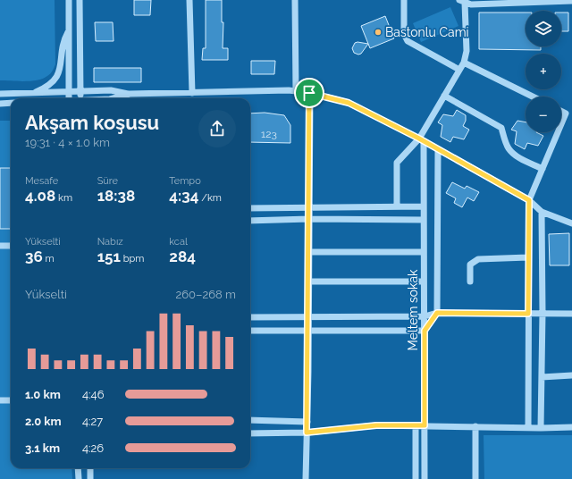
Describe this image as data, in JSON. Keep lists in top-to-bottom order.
{
  "streets": {
    "street": ["Meltem sokak"]
  },
  "places": ["Bastonlu Cami"],
  "house_numbers": ["123"],
  "page": {
    "map_buttons": ["+", "−"],
    "heading": ["Akşam koşusu", "19:31 · 4 × 1.0 km"],
    "stats": [
      ["Mesafe", "4.08 km"],
      ["Süre", "18:38"],
      ["Tempo", "4:34 /km"],
      ["Yükselti", "36 m"],
      ["Nabız", "151 bpm"],
      ["kcal", "284"]
    ],
    "chart": ["Yükselti", "260–268 m"],
    "list": [
      {
        "name": "1.0 km",
        "note": "4:46"
      },
      {
        "name": "2.0 km",
        "note": "4:27"
      },
      {
        "name": "3.1 km",
        "note": "4:26"
      }
    ]
  }
}
